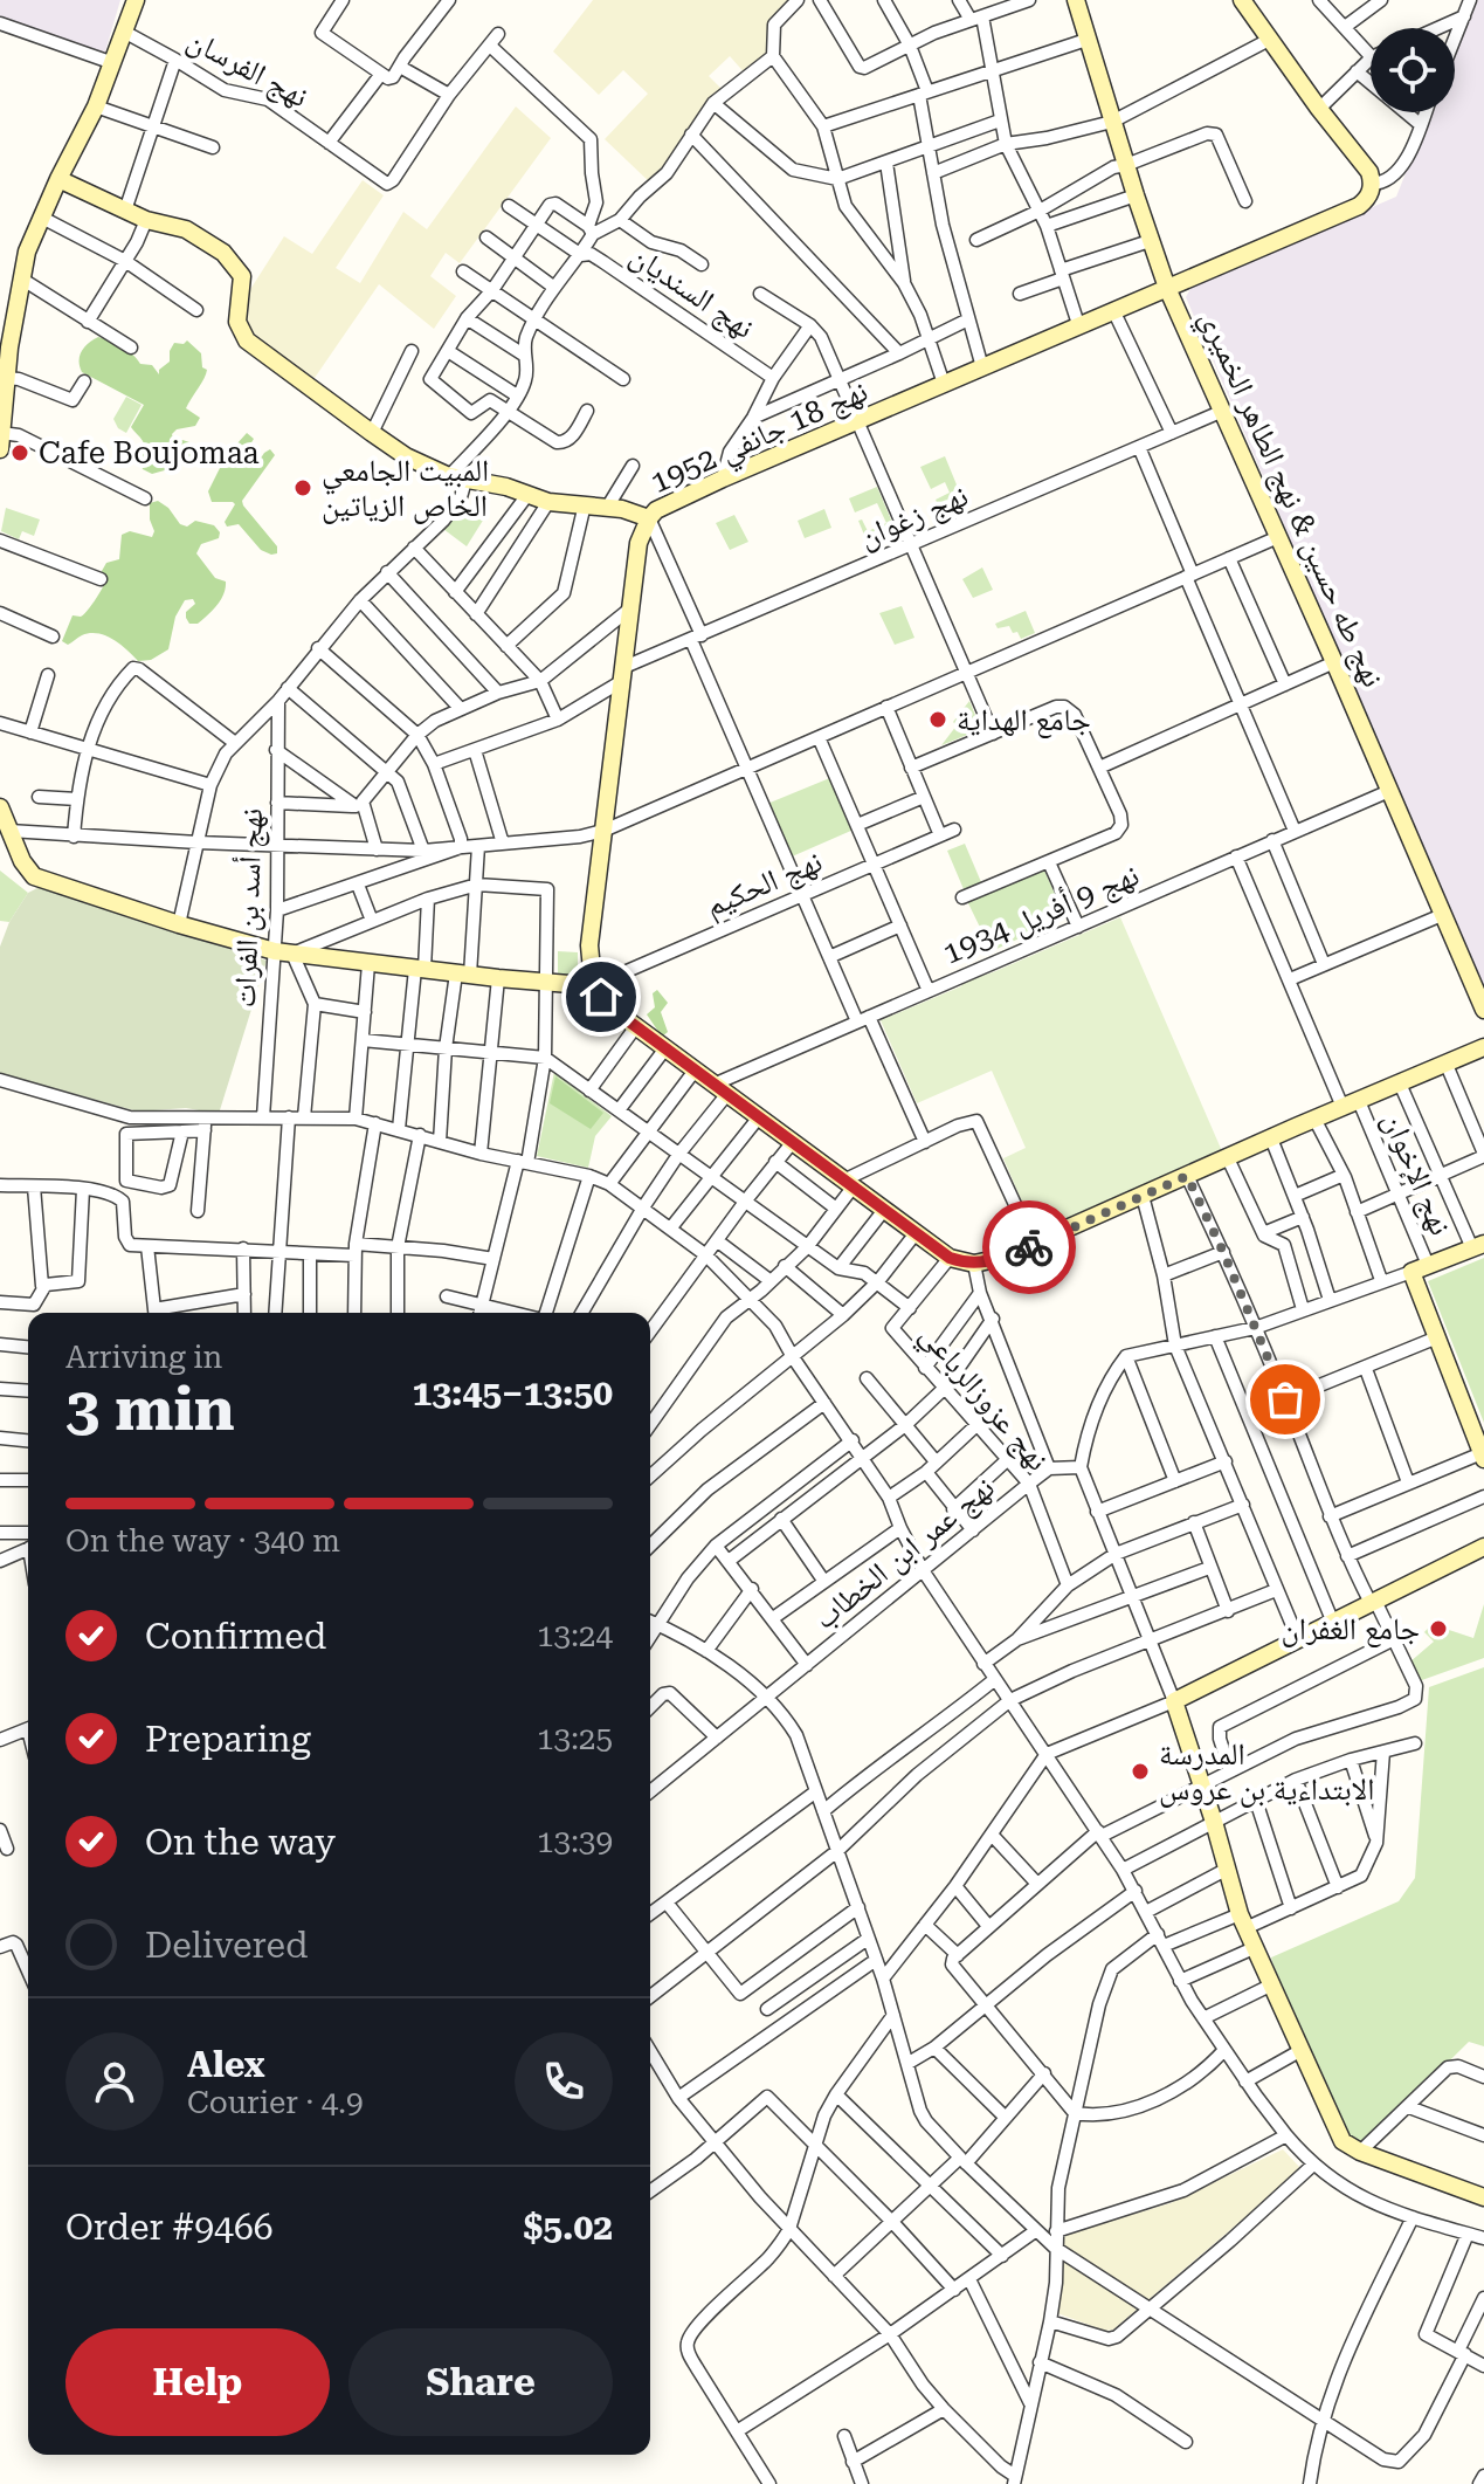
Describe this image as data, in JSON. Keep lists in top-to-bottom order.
{
  "streets": {
    "street": [
      "نهج الفرسان",
      "نهج السنديان",
      "نهج 18 جانفي 1952",
      "نهج طه حسين & نهج الطاهر الخميري",
      "نهج زغوان",
      "نهج الحكيم",
      "نهج أسد بن الفرات",
      "نهج 9 أفريل 1934",
      "نهج الإخوان",
      "نهج عزوزالرباعي",
      "نهج عمر ابن الخطاب"
    ]
  },
  "crossings": [
    ["نهج 18 جانفي 1952", "نهج طه حسين & نهج الطاهر الخميري"],
    ["نهج 18 جانفي 1952", "نهج زغوان"],
    ["نهج 18 جانفي 1952", "نهج الحكيم"],
    ["نهج طه حسين & نهج الطاهر الخميري", "نهج زغوان"],
    ["نهج طه حسين & نهج الطاهر الخميري", "نهج 9 أفريل 1934"],
    ["نهج 9 أفريل 1934", "نهج الإخوان"],
    ["نهج عزوزالرباعي", "نهج عمر ابن الخطاب"]
  ],
  "places": [
    "Cafe Boujomaa",
    "المبيت الجامعي الخاص الزياتين",
    "جامع الهداية",
    "جامع الغفران",
    "المدرسة الابتداءية بن عروس"
  ],
  "page": {
    "heading": ["3 min", "Arriving in", "13:45–13:50"],
    "panel": [
      "Alex",
      "Courier · 4.9",
      "Order #9466",
      "$5.02"
    ],
    "bar": "On the way · 340 m",
    "list": [
      ["Confirmed", "13:24"],
      ["Preparing", "13:25"],
      ["On the way", "13:39"],
      "Delivered"
    ],
    "buttons": ["Help", "Share"]
  }
}
